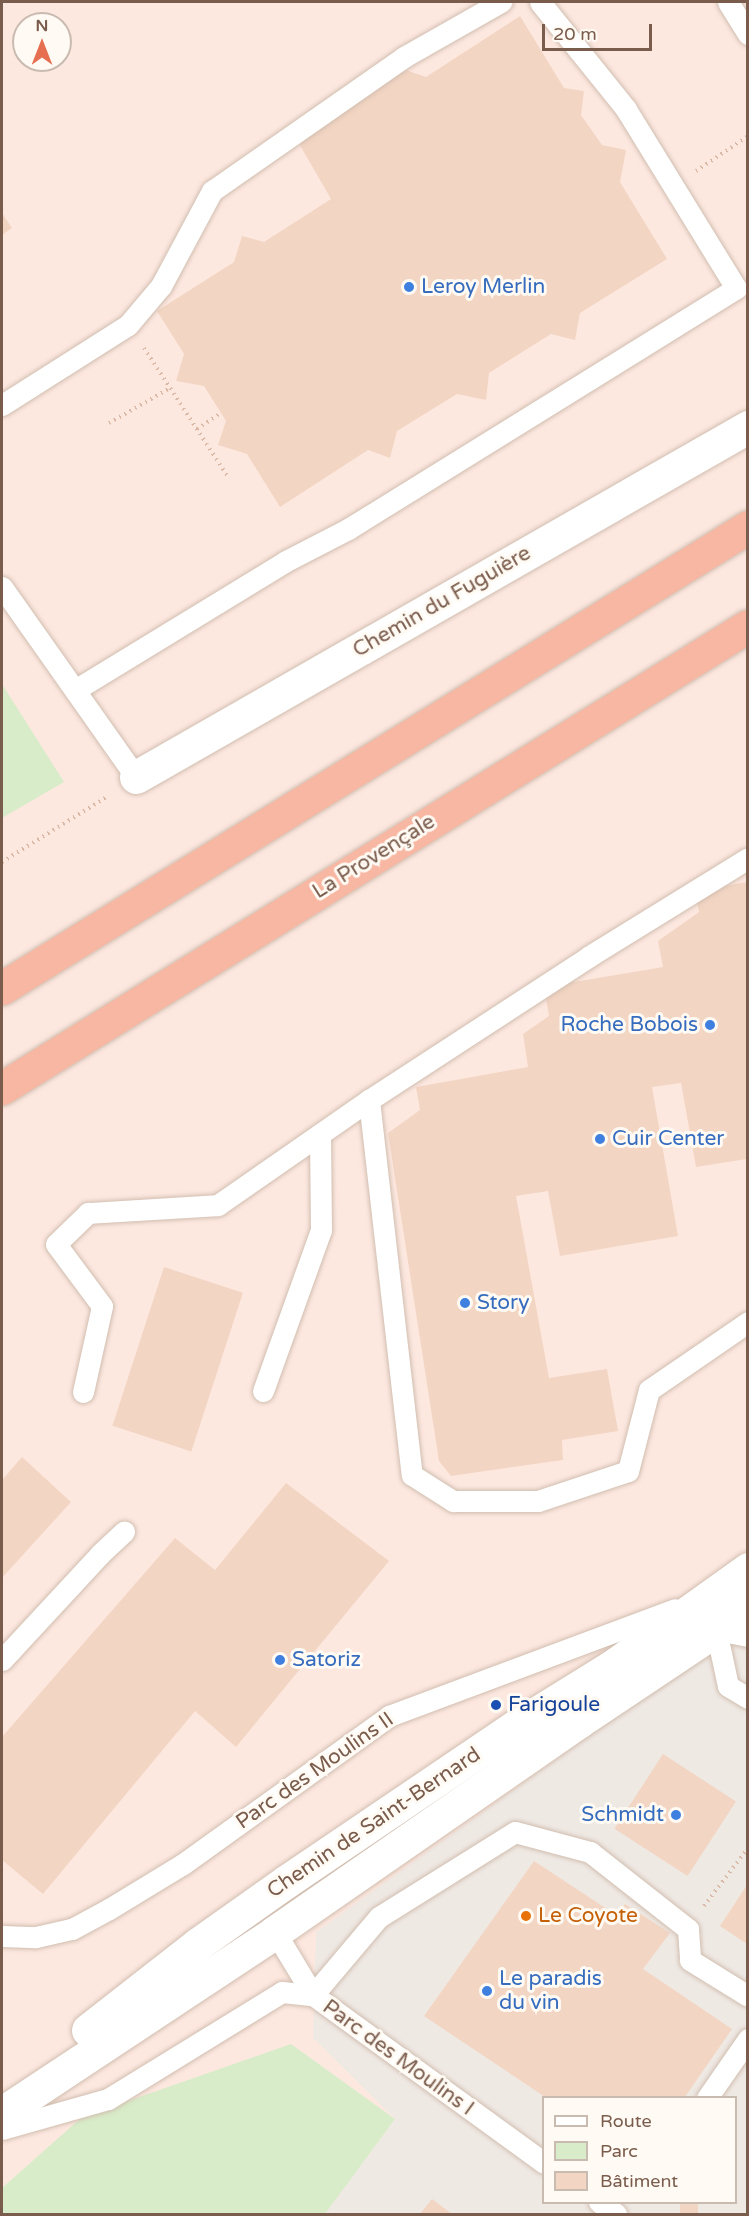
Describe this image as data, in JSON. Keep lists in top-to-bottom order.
{
  "streets": {
    "highway": ["La Provençale"],
    "main road": ["Chemin du Fuguière", "Chemin de Saint-Bernard"],
    "lane": ["Parc des Moulins II", "Parc des Moulins I"]
  },
  "crossings": [
    ["Parc des Moulins II", "Chemin de Saint-Bernard"],
    ["Chemin de Saint-Bernard", "Parc des Moulins I"]
  ],
  "places": [
    "Leroy Merlin",
    "Roche Bobois",
    "Cuir Center",
    "Story",
    "Satoriz",
    "Farigoule",
    "Schmidt",
    "Le Coyote",
    "Le paradis du vin"
  ],
  "legend": ["Route", "Parc", "Bâtiment"],
  "scale_bar": "20 m",
  "north": "top"
}
